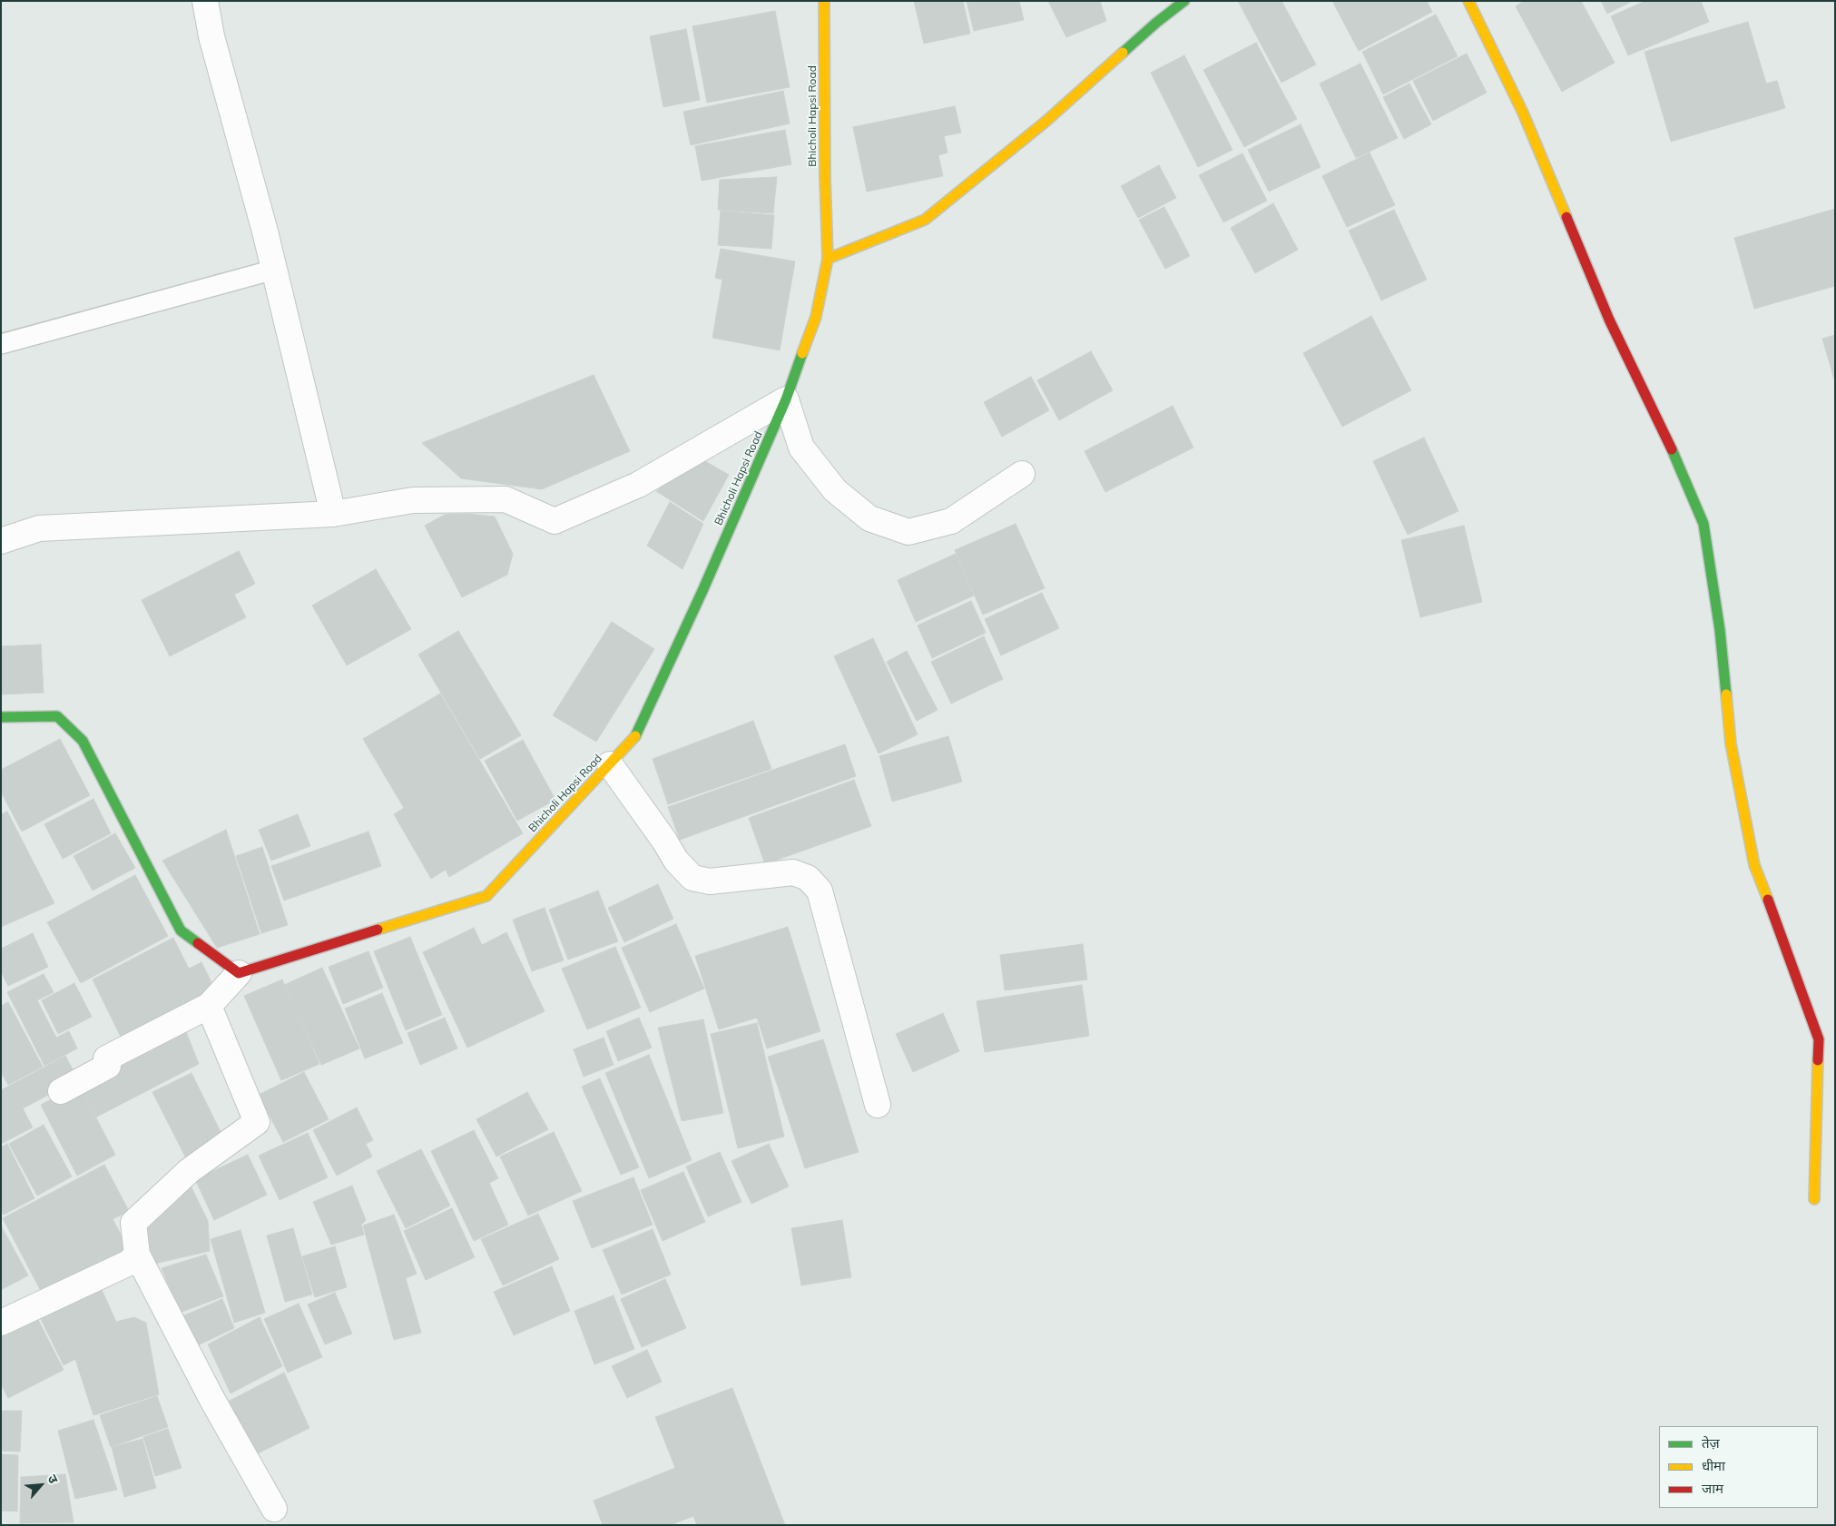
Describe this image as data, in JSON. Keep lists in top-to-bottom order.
{
  "streets": {
    "street": ["Bhicholi Hapsi Road"]
  },
  "legend": ["तेज़", "धीमा", "जाम"],
  "north": "top right"
}
